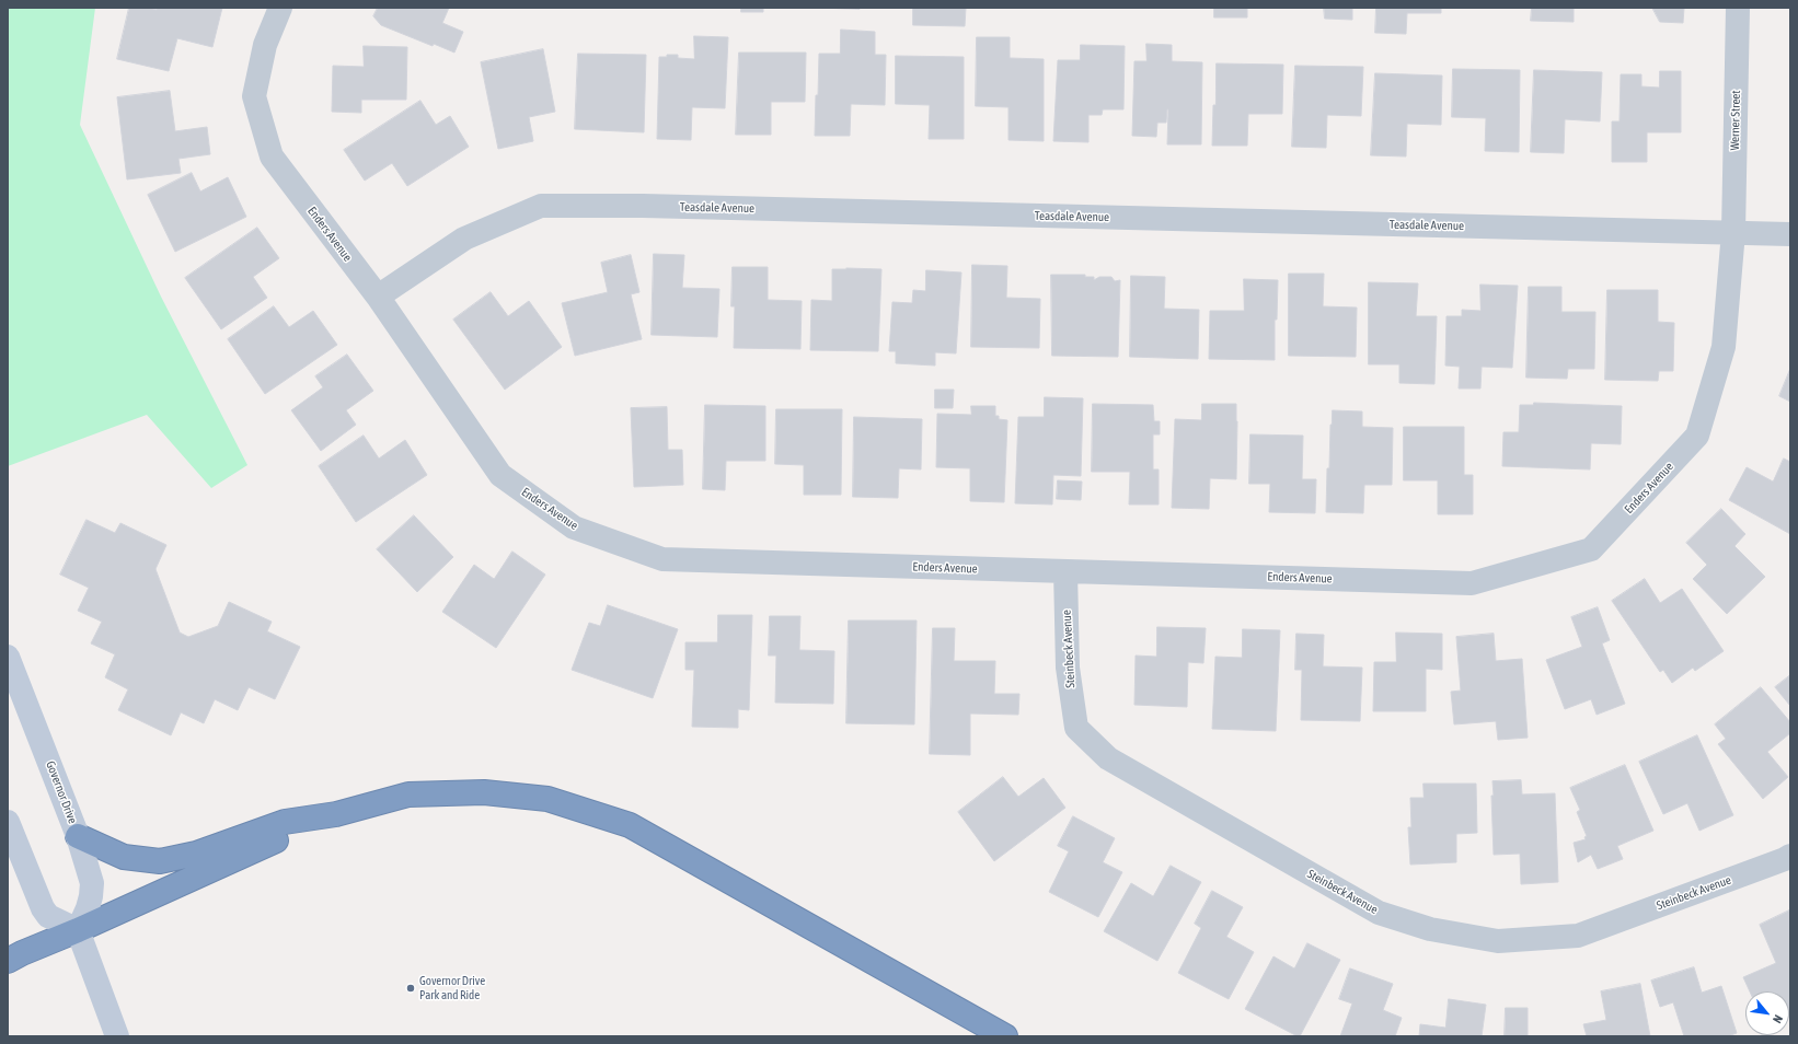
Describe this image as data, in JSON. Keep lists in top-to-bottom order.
{
  "streets": {
    "main road": ["Governor Drive"],
    "street": [
      "Werner Street",
      "Teasdale Avenue",
      "Enders Avenue",
      "Steinbeck Avenue"
    ]
  },
  "crossings": [
    ["Werner Street", "Teasdale Avenue"],
    ["Werner Street", "Enders Avenue"],
    ["Teasdale Avenue", "Enders Avenue"],
    ["Enders Avenue", "Steinbeck Avenue"]
  ],
  "places": ["Governor Drive Park and Ride"],
  "north": "bottom right"
}
